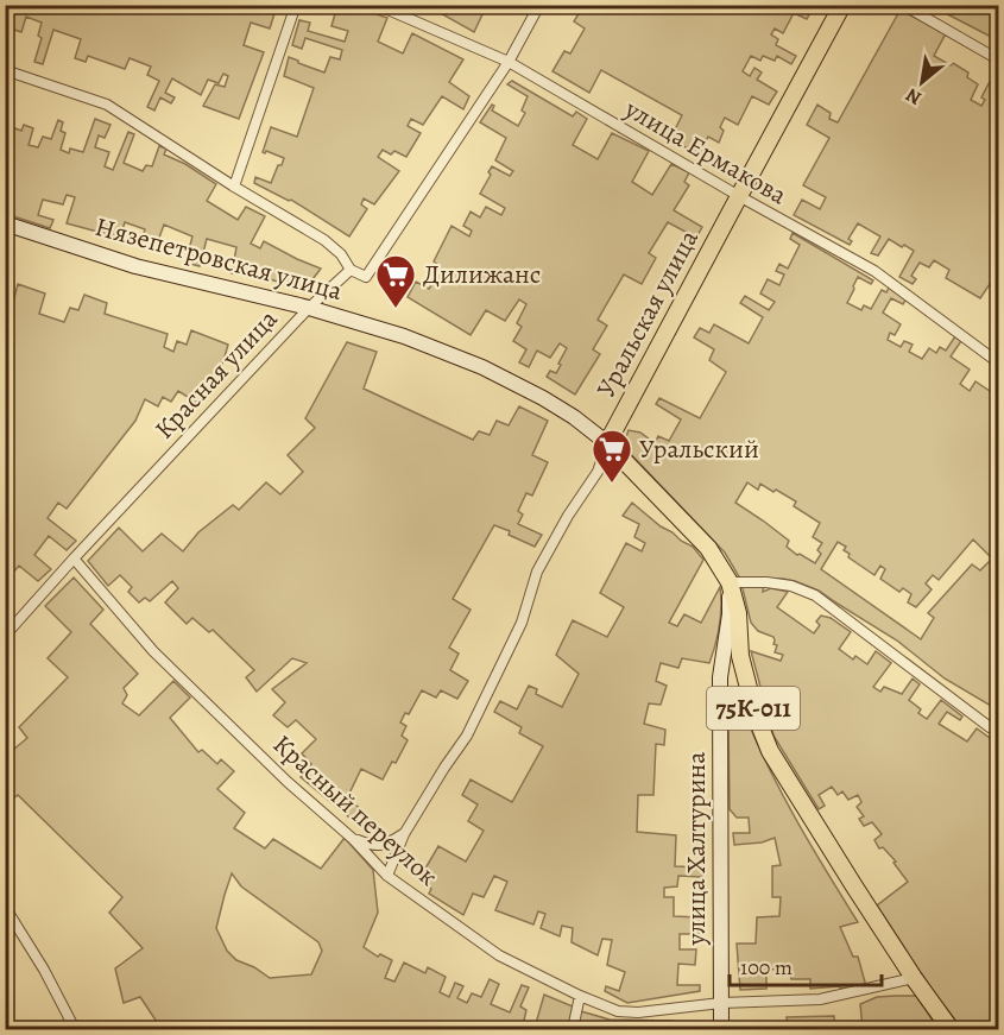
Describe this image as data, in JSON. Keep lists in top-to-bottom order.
{
  "streets": {
    "main road": [
      "Нязепетровская улица",
      "Уральская улица",
      "75К-011",
      "улица Халтурина"
    ],
    "street": ["улица Ермакова", "Красная улица", "Красный переулок"]
  },
  "crossings": [
    ["улица Ермакова", "Уральская улица"],
    ["улица Ермакова", "Красная улица"],
    ["Нязепетровская улица", "Уральская улица"],
    ["Нязепетровская улица", "Красная улица"],
    ["Нязепетровская улица", "75К-011"],
    ["Уральская улица", "75К-011"],
    ["Уральская улица", "Красный переулок"],
    ["Красная улица", "Красный переулок"],
    ["75К-011", "Красный переулок"],
    ["75К-011", "улица Халтурина"],
    ["Красный переулок", "улица Халтурина"]
  ],
  "places": {
    "supermarket": ["Дилижанс", "Уральский"]
  },
  "scale_bar": "100 m",
  "north": "bottom left"
}
